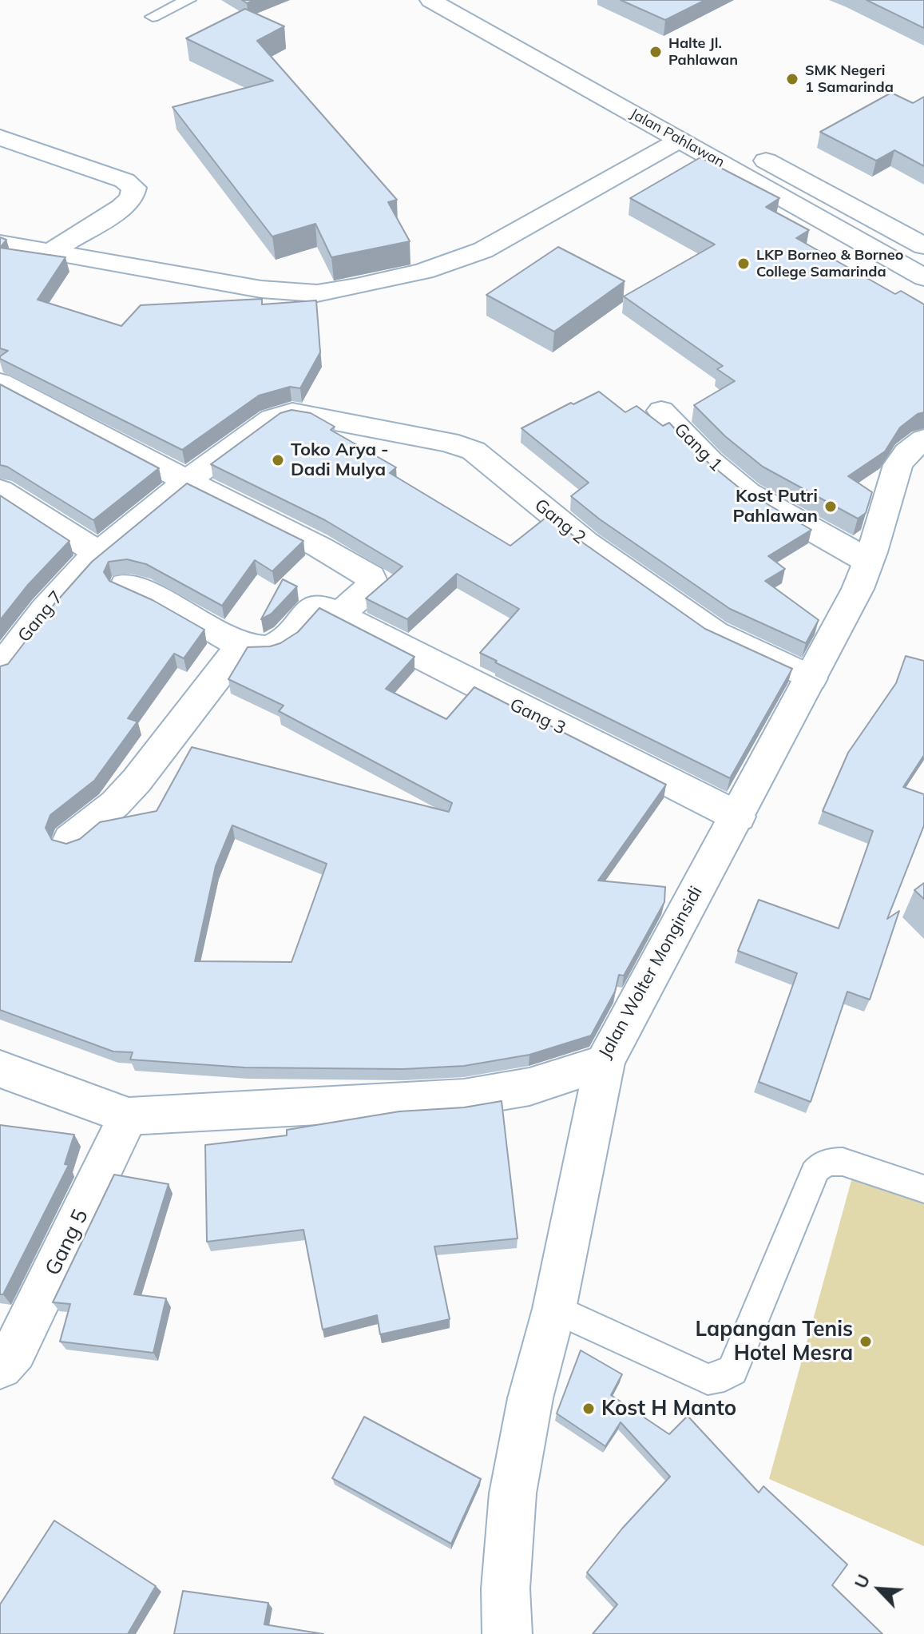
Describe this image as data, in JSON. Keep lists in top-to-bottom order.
{
  "streets": {
    "street": [
      "Jalan Pahlawan",
      "Gang 1",
      "Gang 2",
      "Gang 7",
      "Gang 3",
      "Jalan Wolter Monginsidi",
      "Gang 5"
    ]
  },
  "crossings": [
    ["Gang 1", "Jalan Wolter Monginsidi"],
    ["Gang 2", "Gang 7"],
    ["Gang 2", "Jalan Wolter Monginsidi"],
    ["Gang 3", "Jalan Wolter Monginsidi"],
    ["Jalan Wolter Monginsidi", "Gang 5"]
  ],
  "places": [
    "Halte Jl. Pahlawan",
    "SMK Negeri 1 Samarinda",
    "LKP Borneo & Borneo College Samarinda",
    "Toko Arya - Dadi Mulya",
    "Kost Putri Pahlawan",
    "Lapangan Tenis Hotel Mesra",
    "Kost H Manto"
  ],
  "north": "top left"
}
